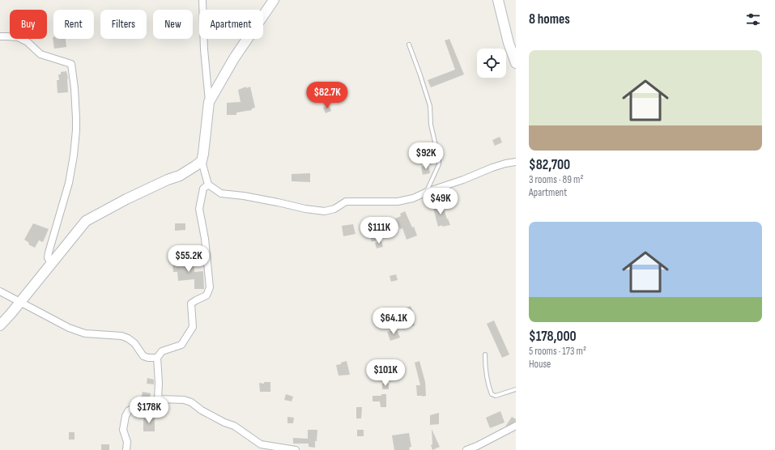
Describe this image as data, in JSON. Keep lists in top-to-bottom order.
{
  "page": {
    "heading": "8 homes",
    "chip": [
      "Buy",
      "Rent",
      "Filters",
      "New",
      "Apartment"
    ],
    "list": [
      {
        "name": "$82,700",
        "note": "3 rooms · 89 m² · Apartment"
      },
      {
        "name": "$178,000",
        "note": "5 rooms · 173 m² · House"
      }
    ],
    "price": [
      "$82.7K",
      "$92K",
      "$49K",
      "$111K",
      "$55.2K",
      "$64.1K",
      "$101K",
      "$178K"
    ]
  }
}
